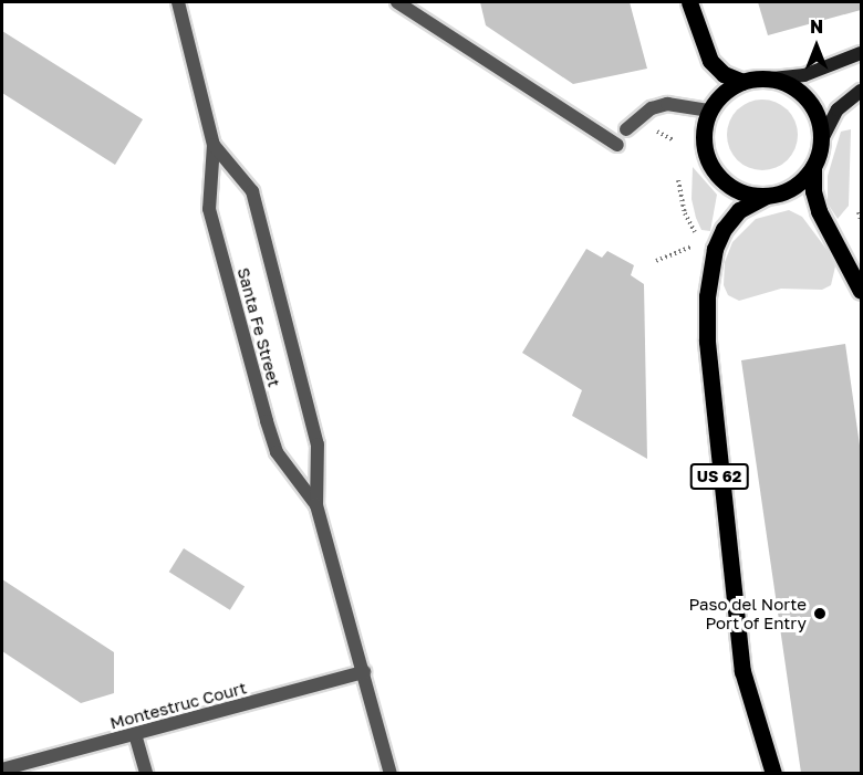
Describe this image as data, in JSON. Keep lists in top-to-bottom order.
{
  "streets": {
    "main road": ["US 62"],
    "street": ["Santa Fe Street", "Montestruc Court"]
  },
  "crossings": [
    ["Santa Fe Street", "Montestruc Court"]
  ],
  "places": ["Paso del Norte Port of Entry"],
  "north": "top"
}
